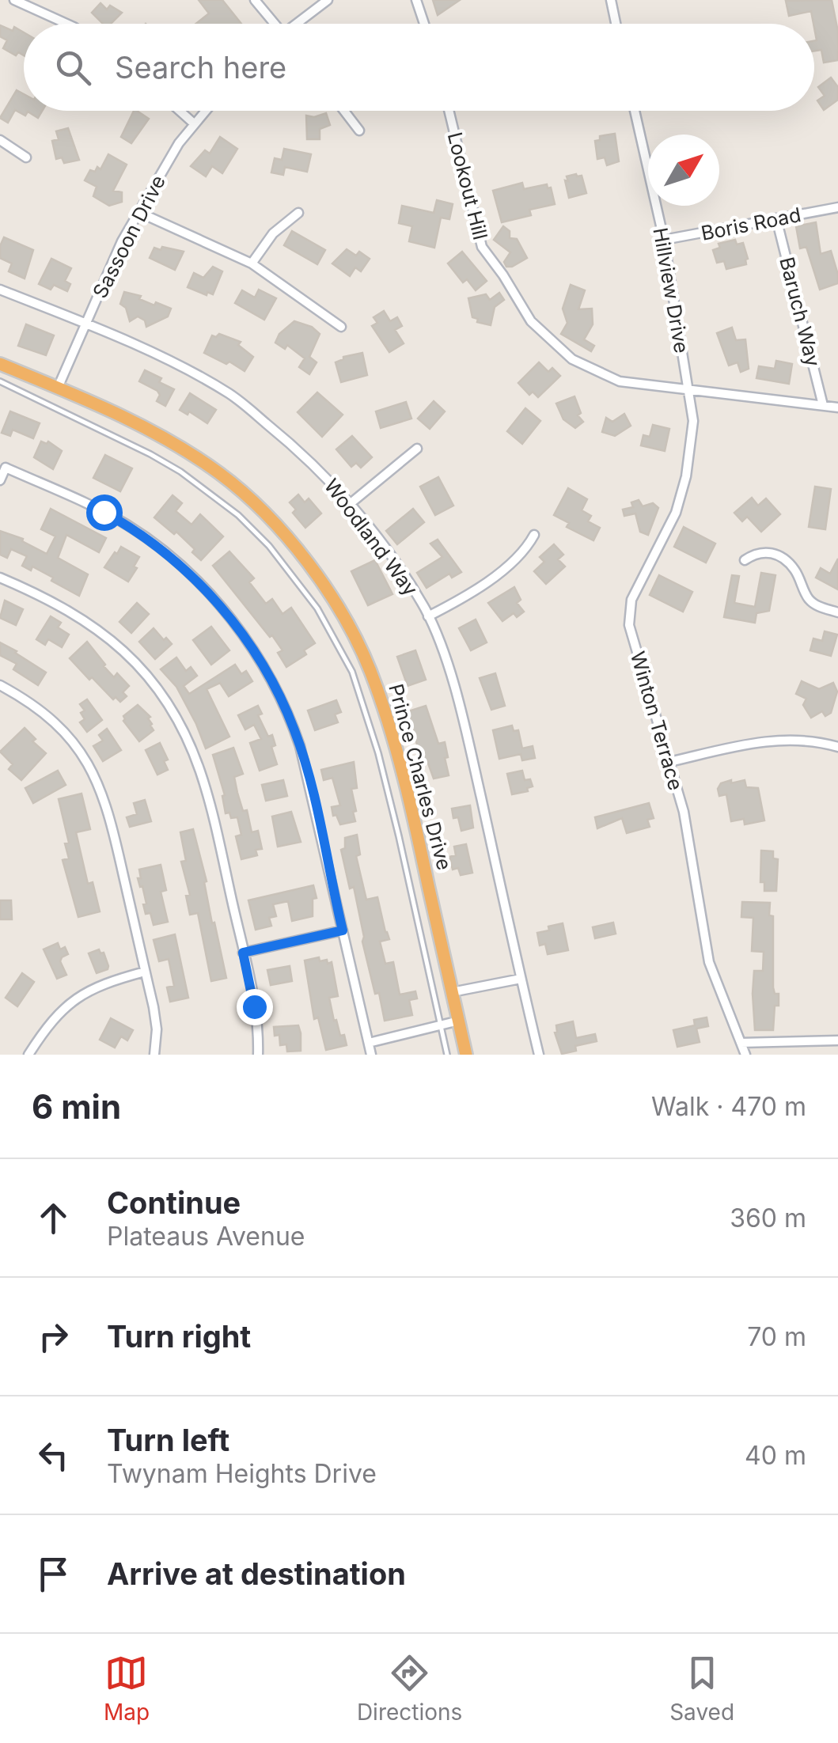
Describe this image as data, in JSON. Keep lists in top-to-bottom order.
{
  "streets": {
    "highway": ["Prince Charles Drive"],
    "street": [
      "Lookout Hill",
      "Boris Road",
      "Sassoon Drive",
      "Hillview Drive",
      "Baruch Way",
      "Woodland Way",
      "Winton Terrace"
    ]
  },
  "crossings": [
    ["Lookout Hill", "Hillview Drive"],
    ["Lookout Hill", "Baruch Way"],
    ["Lookout Hill", "Winton Terrace"],
    ["Boris Road", "Hillview Drive"],
    ["Boris Road", "Baruch Way"],
    ["Sassoon Drive", "Woodland Way"],
    ["Sassoon Drive", "Prince Charles Drive"],
    ["Hillview Drive", "Winton Terrace"]
  ],
  "north": "top right",
  "page": {
    "search": "Search here",
    "heading": ["6 min", "Walk · 470 m"],
    "list": [
      ["Continue", "Plateaus Avenue", "360 m"],
      ["Turn right", "70 m"],
      ["Turn left", "Twynam Heights Drive", "40 m"],
      "Arrive at destination"
    ],
    "nav": ["Map", "Directions", "Saved"]
  }
}
